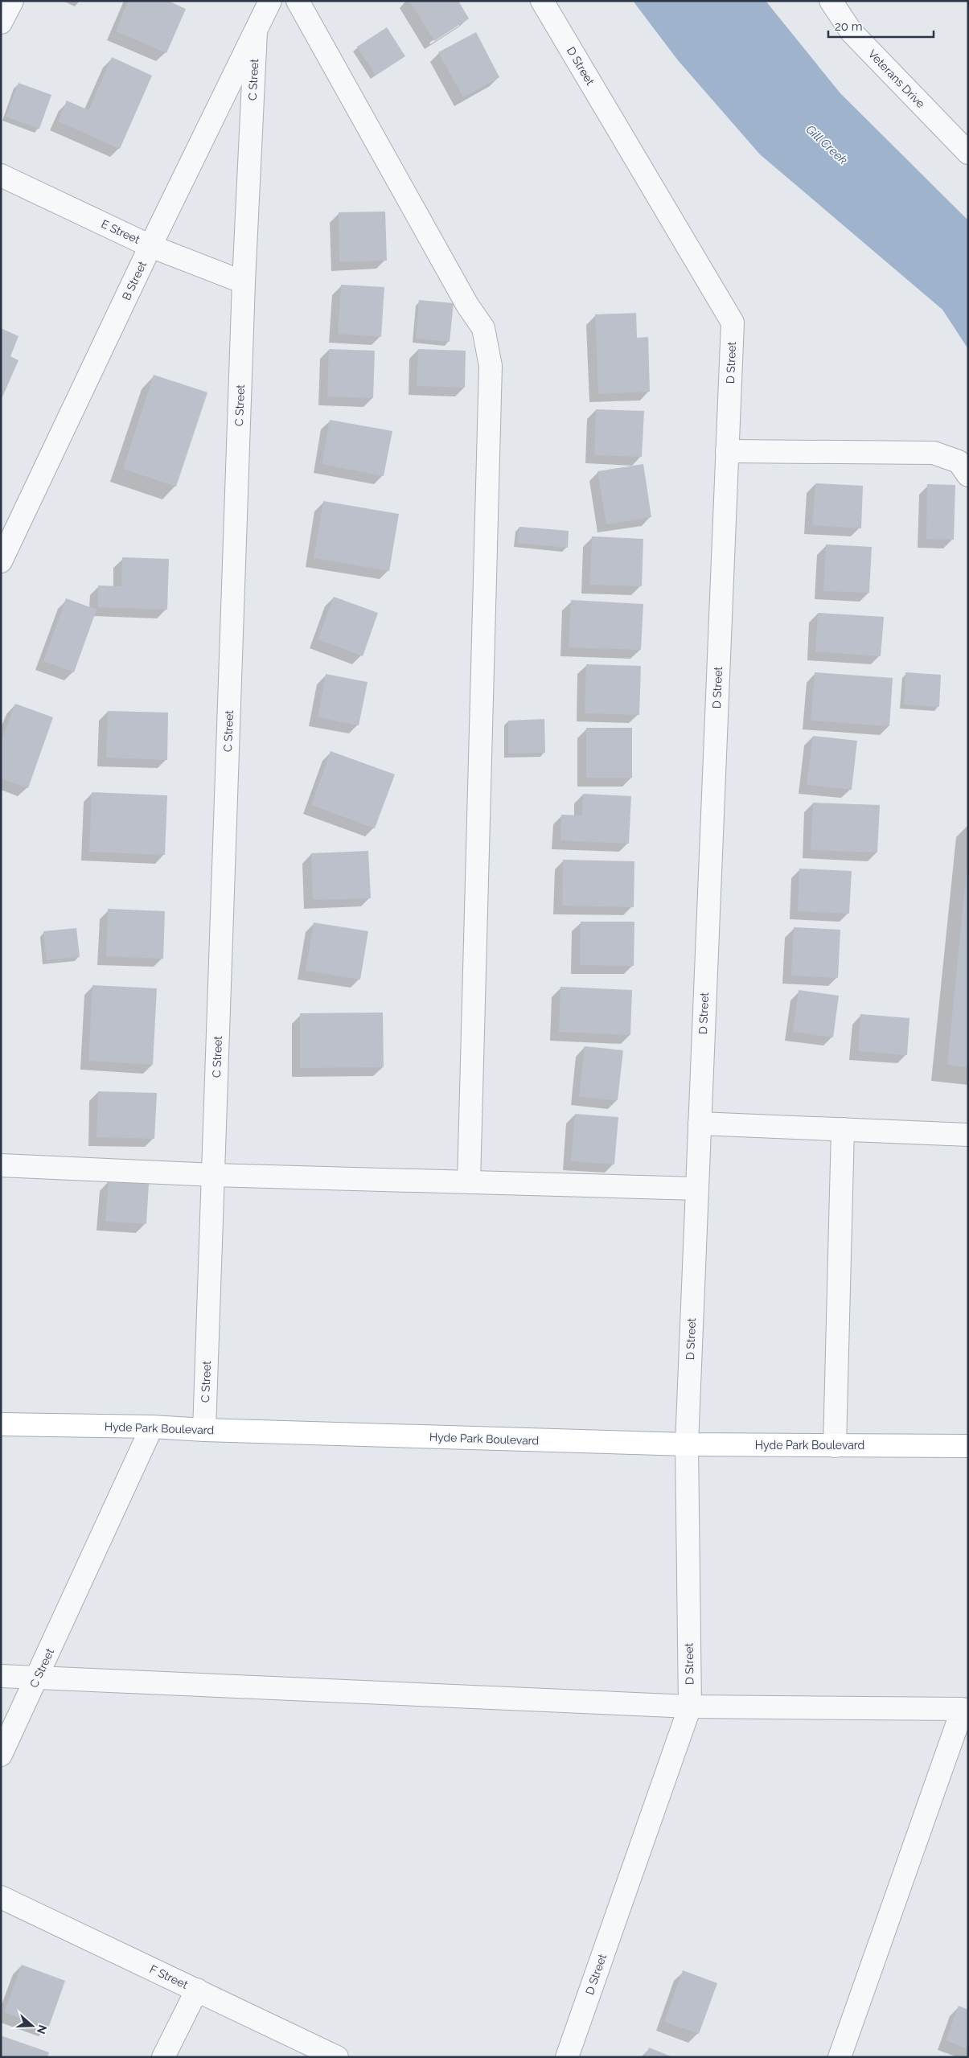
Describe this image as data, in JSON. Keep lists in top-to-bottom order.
{
  "streets": {
    "main road": ["Hyde Park Boulevard"],
    "street": [
      "D Street",
      "Veterans Drive",
      "C Street",
      "E Street",
      "B Street",
      "F Street"
    ]
  },
  "crossings": [
    ["D Street", "Hyde Park Boulevard"],
    ["C Street", "E Street"],
    ["C Street", "B Street"],
    ["C Street", "Hyde Park Boulevard"],
    ["E Street", "B Street"]
  ],
  "water": ["Gill Creek"],
  "scale_bar": "20 m",
  "north": "right"
}
